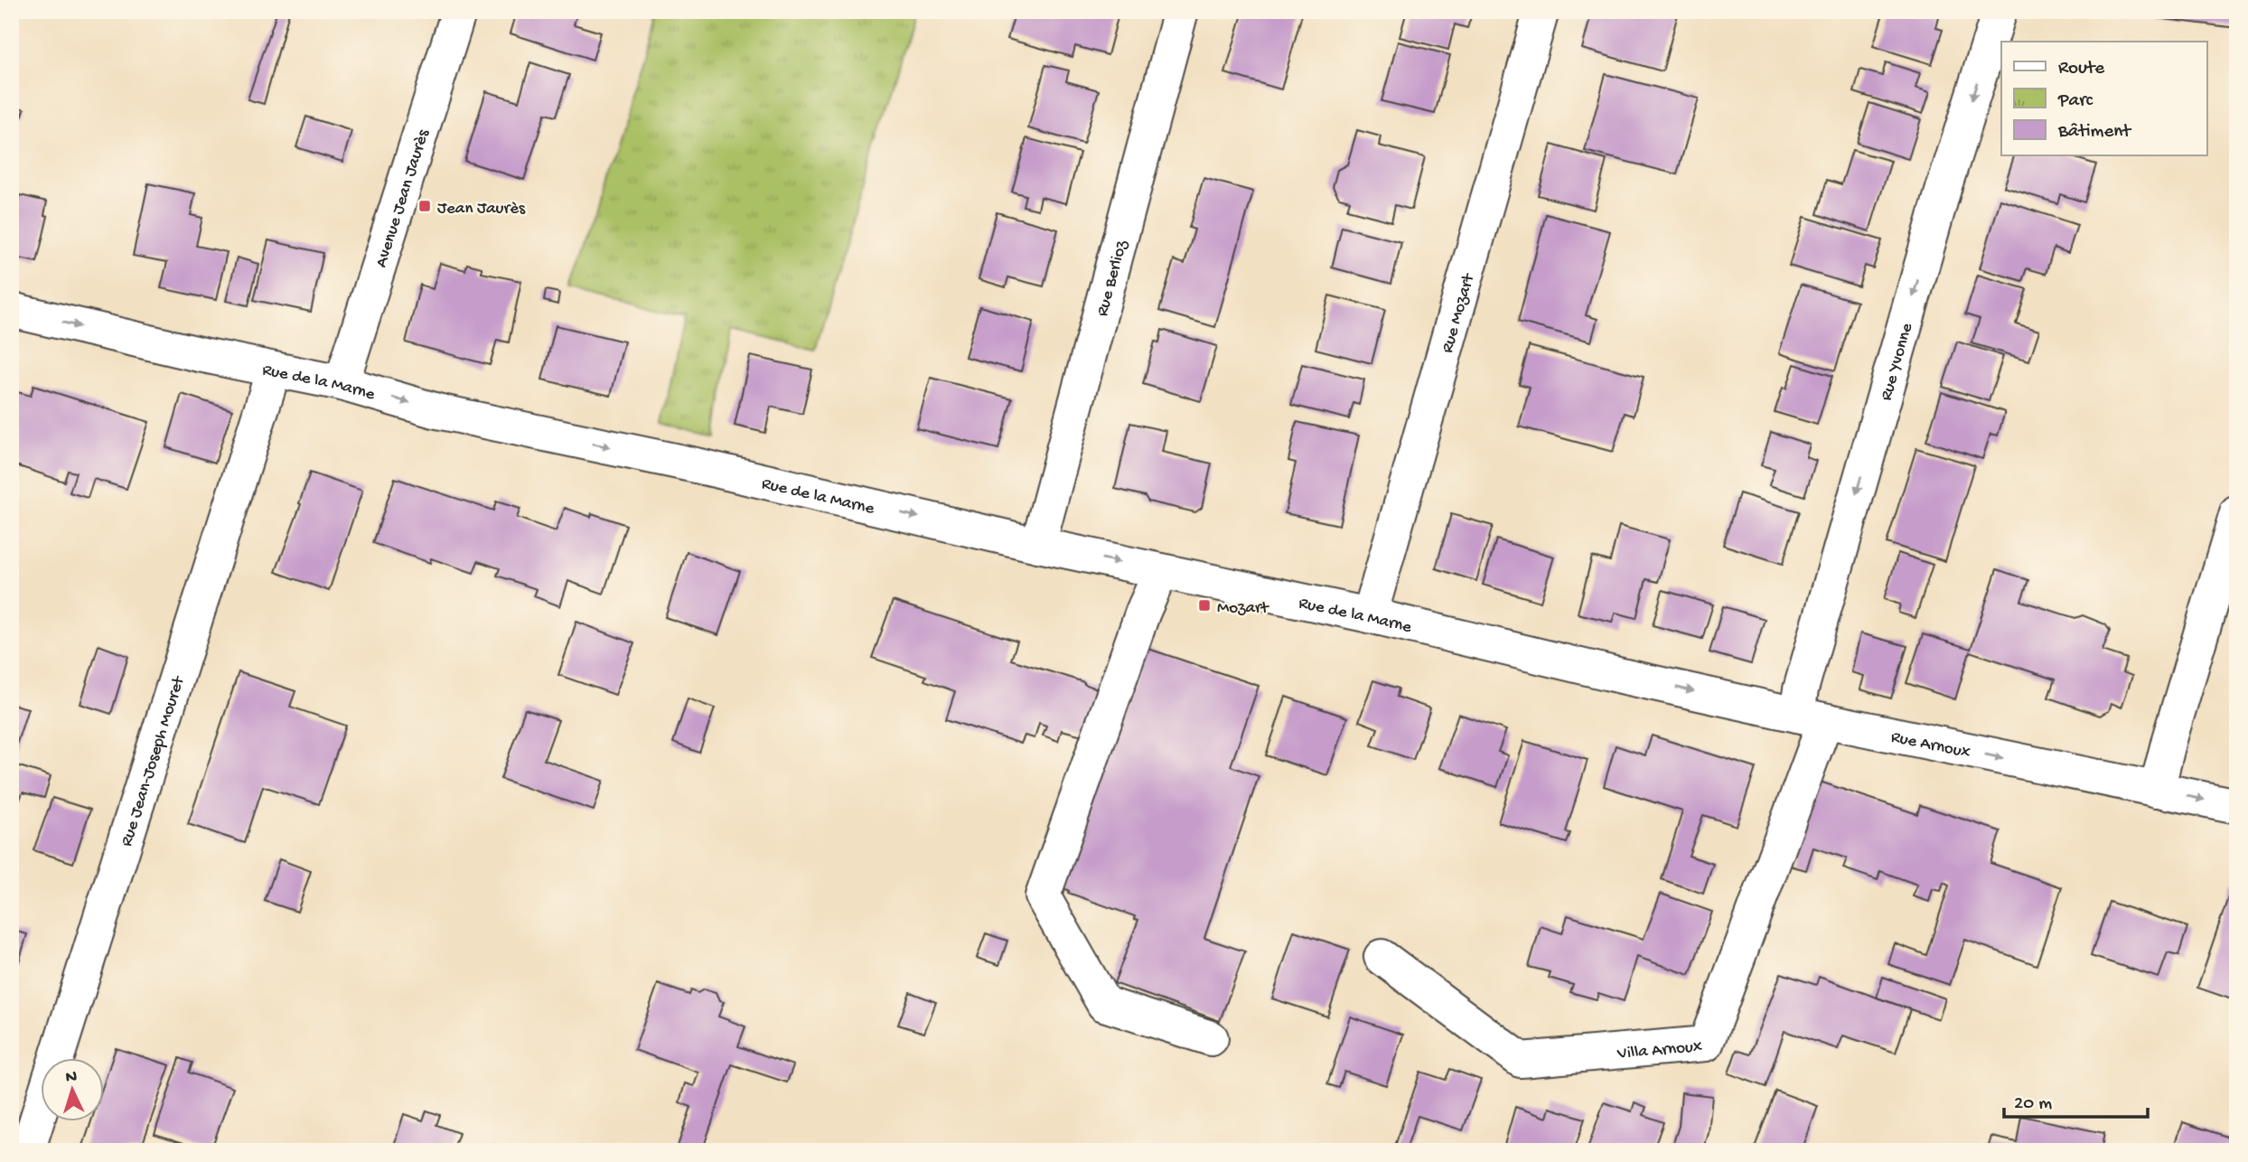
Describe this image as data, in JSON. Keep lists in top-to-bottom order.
{
  "streets": {
    "street": [
      "Avenue Jean Jaurès",
      "Rue Berlioz",
      "Rue Mozart",
      "Rue Yvonne",
      "Rue de la Marne",
      "Rue Arnoux",
      "Rue Jean-Joseph Mouret",
      "Villa Arnoux"
    ]
  },
  "crossings": [
    ["Avenue Jean Jaurès", "Rue de la Marne"],
    ["Rue Berlioz", "Rue de la Marne"],
    ["Rue Mozart", "Rue de la Marne"],
    ["Rue Yvonne", "Rue Arnoux"],
    ["Rue Yvonne", "Villa Arnoux"],
    ["Rue de la Marne", "Rue Arnoux"],
    ["Rue de la Marne", "Rue Jean-Joseph Mouret"],
    ["Rue Arnoux", "Villa Arnoux"]
  ],
  "one_way": ["Rue Yvonne", "Rue de la Marne", "Rue Arnoux"],
  "places": {
    "transit": ["Jean Jaurès", "Mozart"]
  },
  "legend": ["Route", "Parc", "Bâtiment"],
  "scale_bar": "20 m",
  "north": "top"
}
